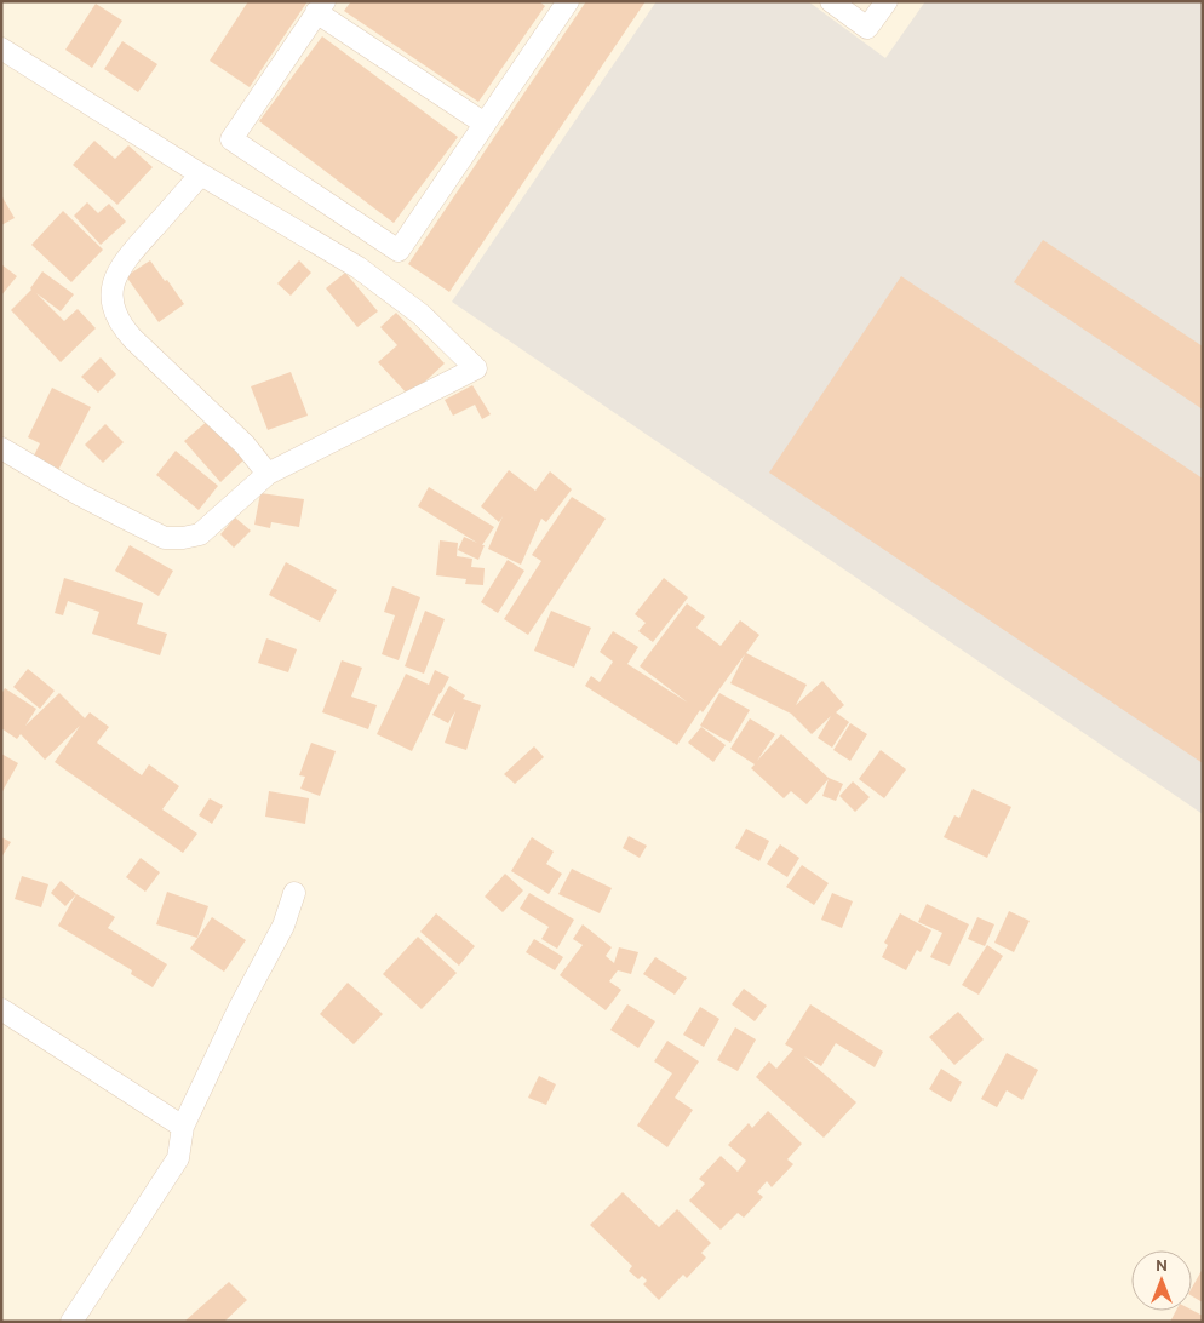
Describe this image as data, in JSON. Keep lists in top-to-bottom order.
{
  "north": "top"
}
